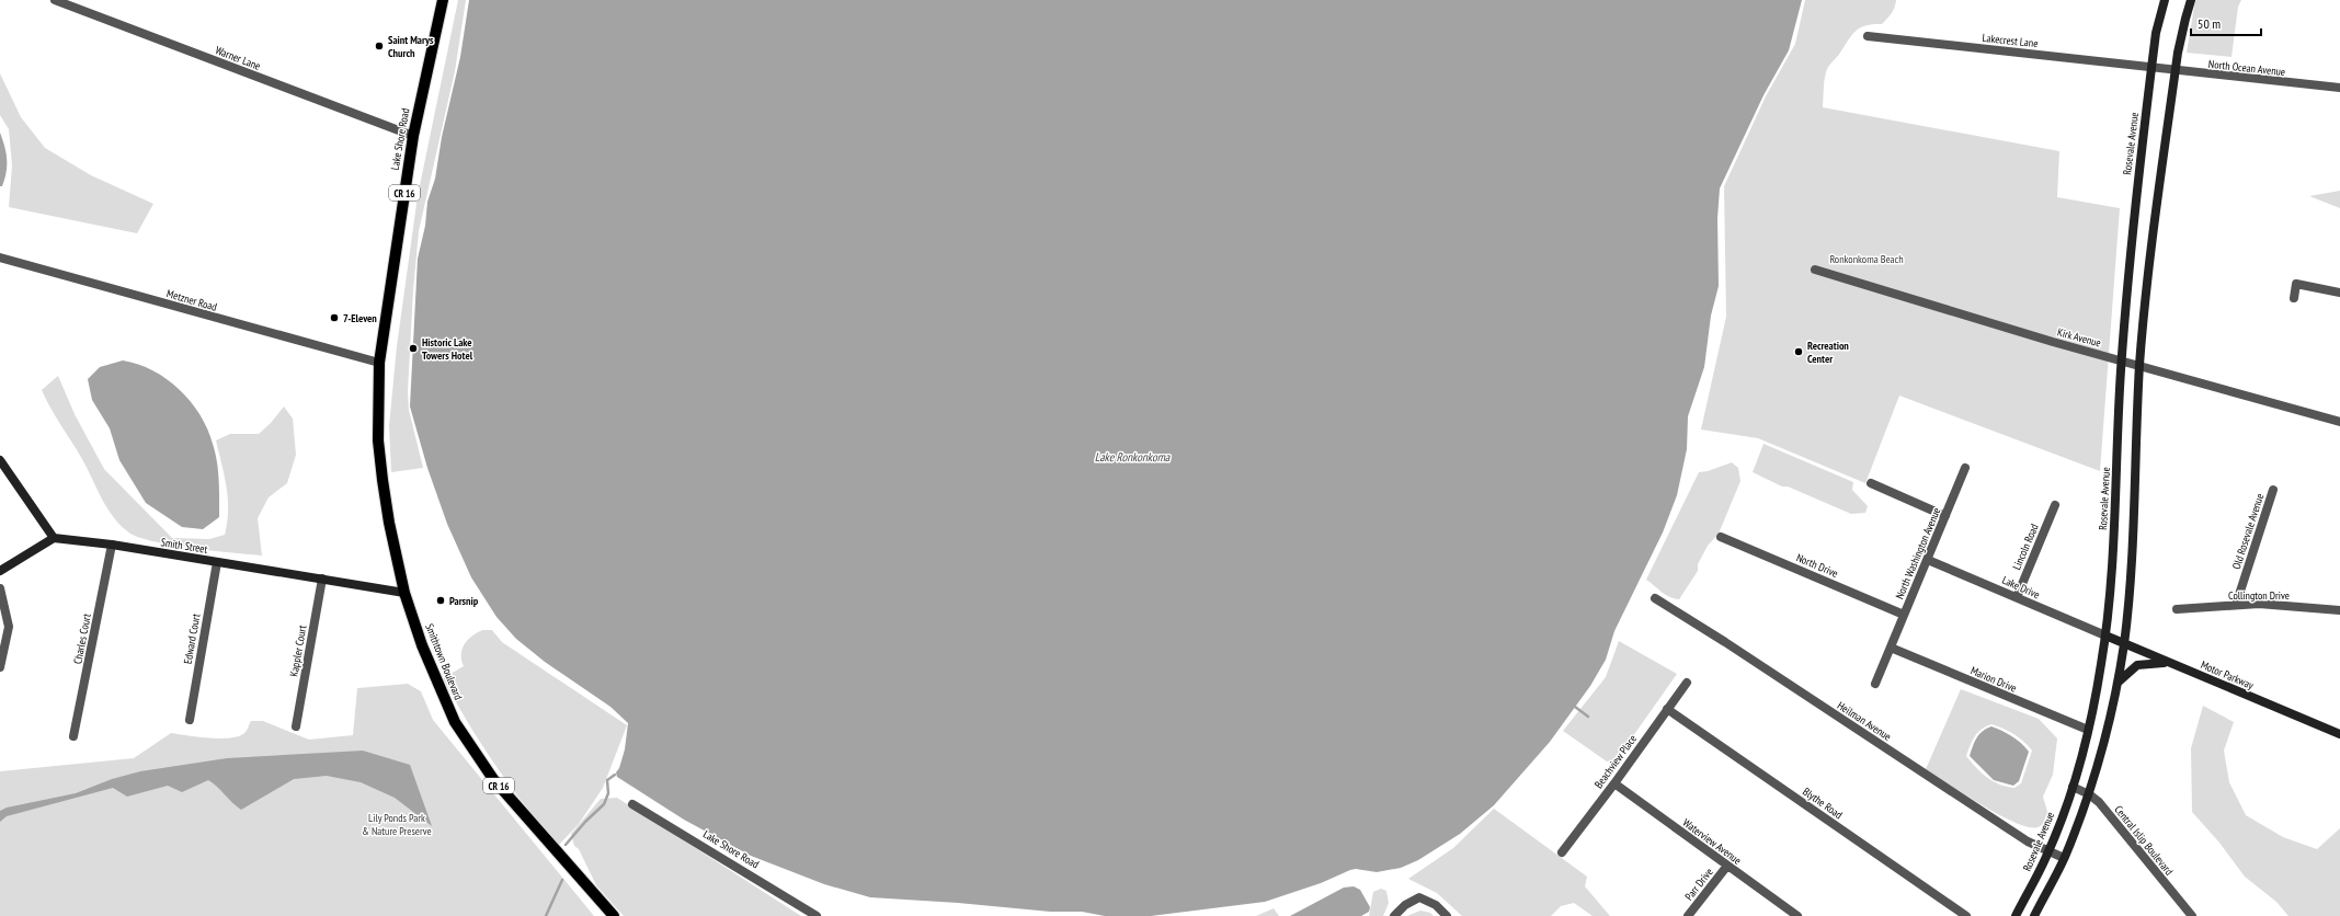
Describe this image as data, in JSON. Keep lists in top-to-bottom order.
{
  "streets": {
    "main road": [
      "Lake Shore Road",
      "Rosevale Avenue",
      "CR 16",
      "Smith Street",
      "Smithtown Boulevard",
      "Motor Parkway"
    ],
    "street": [
      "Lakecrest Lane",
      "Warner Lane",
      "North Ocean Avenue",
      "Metzner Road",
      "Kirk Avenue",
      "Old Rosevale Avenue",
      "Lincoln Road",
      "North Washington Avenue",
      "North Drive",
      "Lake Drive",
      "Collington Drive",
      "Charles Court",
      "Edward Court",
      "Kappler Court",
      "Marion Drive",
      "Heilman Avenue",
      "Beachview Place",
      "Blythe Road",
      "Central Islip Boulevard",
      "Waterview Avenue",
      "Parr Drive"
    ]
  },
  "crossings": [
    ["Lakecrest Lane", "North Ocean Avenue"],
    ["Lakecrest Lane", "Rosevale Avenue"],
    ["Warner Lane", "Lake Shore Road"],
    ["North Ocean Avenue", "Rosevale Avenue"],
    ["Lake Shore Road", "Metzner Road"],
    ["Lake Shore Road", "Smithtown Boulevard"],
    ["Rosevale Avenue", "Kirk Avenue"],
    ["Rosevale Avenue", "Lake Drive"],
    ["Rosevale Avenue", "Motor Parkway"],
    ["Rosevale Avenue", "Marion Drive"],
    ["Rosevale Avenue", "Heilman Avenue"],
    ["Rosevale Avenue", "Central Islip Boulevard"],
    ["Metzner Road", "Smithtown Boulevard"],
    ["Old Rosevale Avenue", "Collington Drive"],
    ["Smith Street", "Charles Court"],
    ["Smith Street", "Edward Court"],
    ["Smith Street", "Kappler Court"],
    ["Smith Street", "Smithtown Boulevard"],
    ["Lincoln Road", "Lake Drive"],
    ["North Washington Avenue", "North Drive"],
    ["North Washington Avenue", "Lake Drive"],
    ["North Washington Avenue", "Marion Drive"],
    ["Lake Drive", "Motor Parkway"],
    ["Beachview Place", "Blythe Road"],
    ["Beachview Place", "Waterview Avenue"],
    ["Waterview Avenue", "Parr Drive"]
  ],
  "water": ["Lake Ronkonkoma"],
  "parks": ["Ronkonkoma Beach", "Lily Ponds Park & Nature Preserve"],
  "places": [
    "Saint Marys Church",
    "7-Eleven",
    "Historic Lake Towers Hotel",
    "Recreation Center",
    "Parsnip"
  ],
  "scale_bar": "50 m"
}
